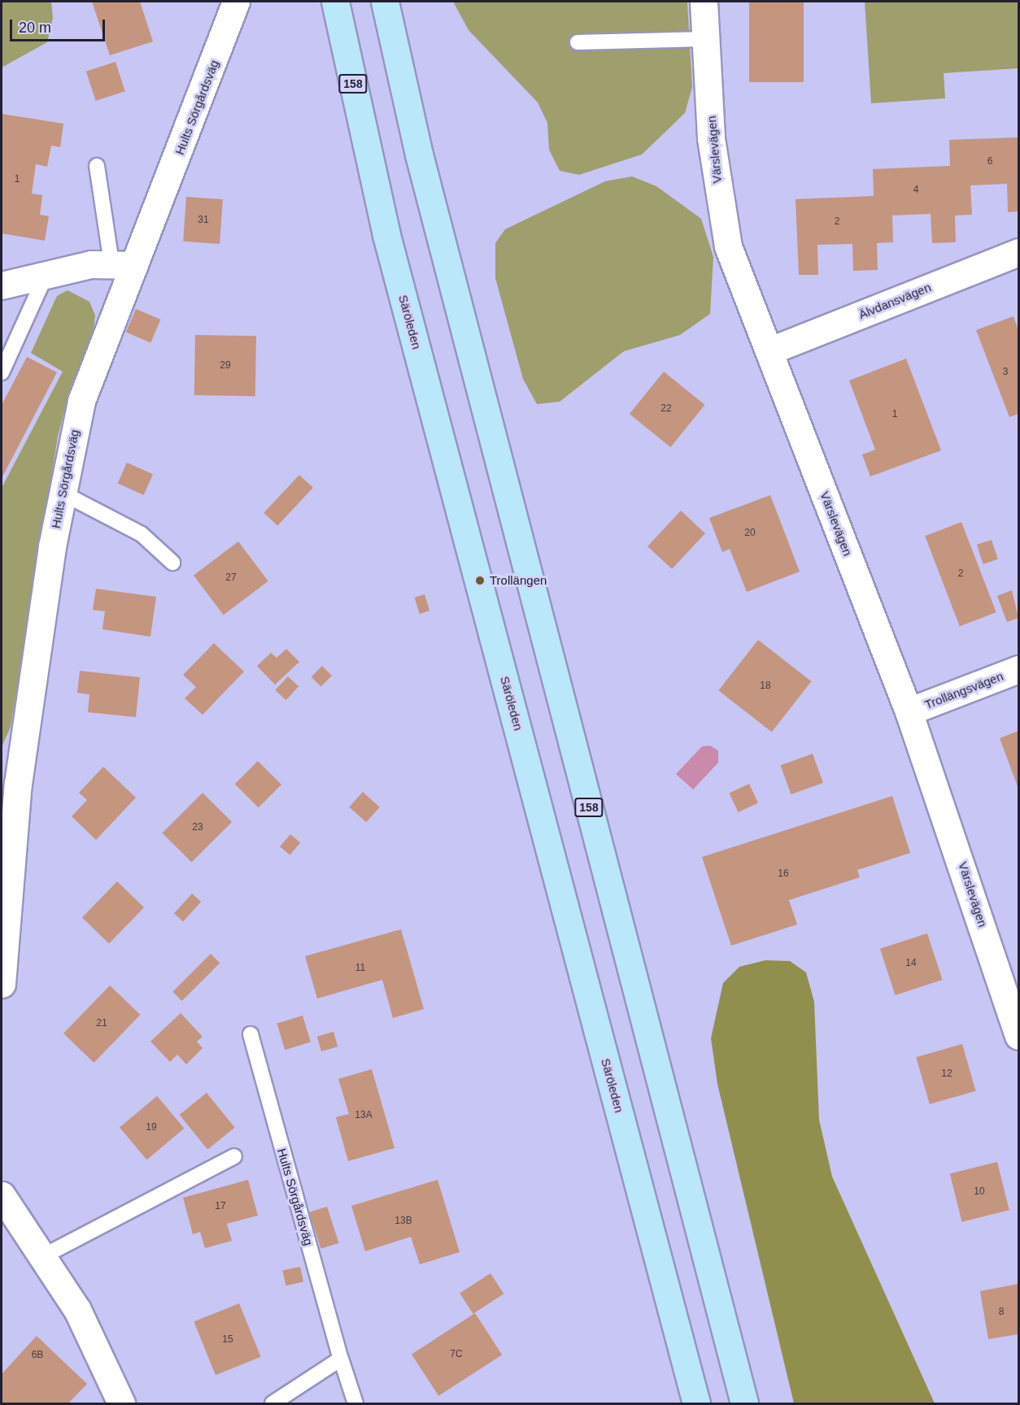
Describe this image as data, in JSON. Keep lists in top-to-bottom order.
{
  "streets": {
    "main road": ["158", "Säröleden"],
    "street": [
      "Hults Sörgårdsväg",
      "Värslevägen",
      "Älvdansvägen",
      "Trollängsvägen"
    ]
  },
  "crossings": [
    ["Värslevägen", "Älvdansvägen"],
    ["Värslevägen", "Trollängsvägen"]
  ],
  "places": ["Trollängen"],
  "house_numbers": [
    "6",
    "1",
    "4",
    "31",
    "2",
    "29",
    "3",
    "22",
    "1",
    "20",
    "2",
    "27",
    "18",
    "23",
    "16",
    "14",
    "11",
    "21",
    "12",
    "13A",
    "19",
    "10",
    "17",
    "13B",
    "8",
    "15",
    "7C",
    "6B"
  ],
  "scale_bar": "20 m"
}
